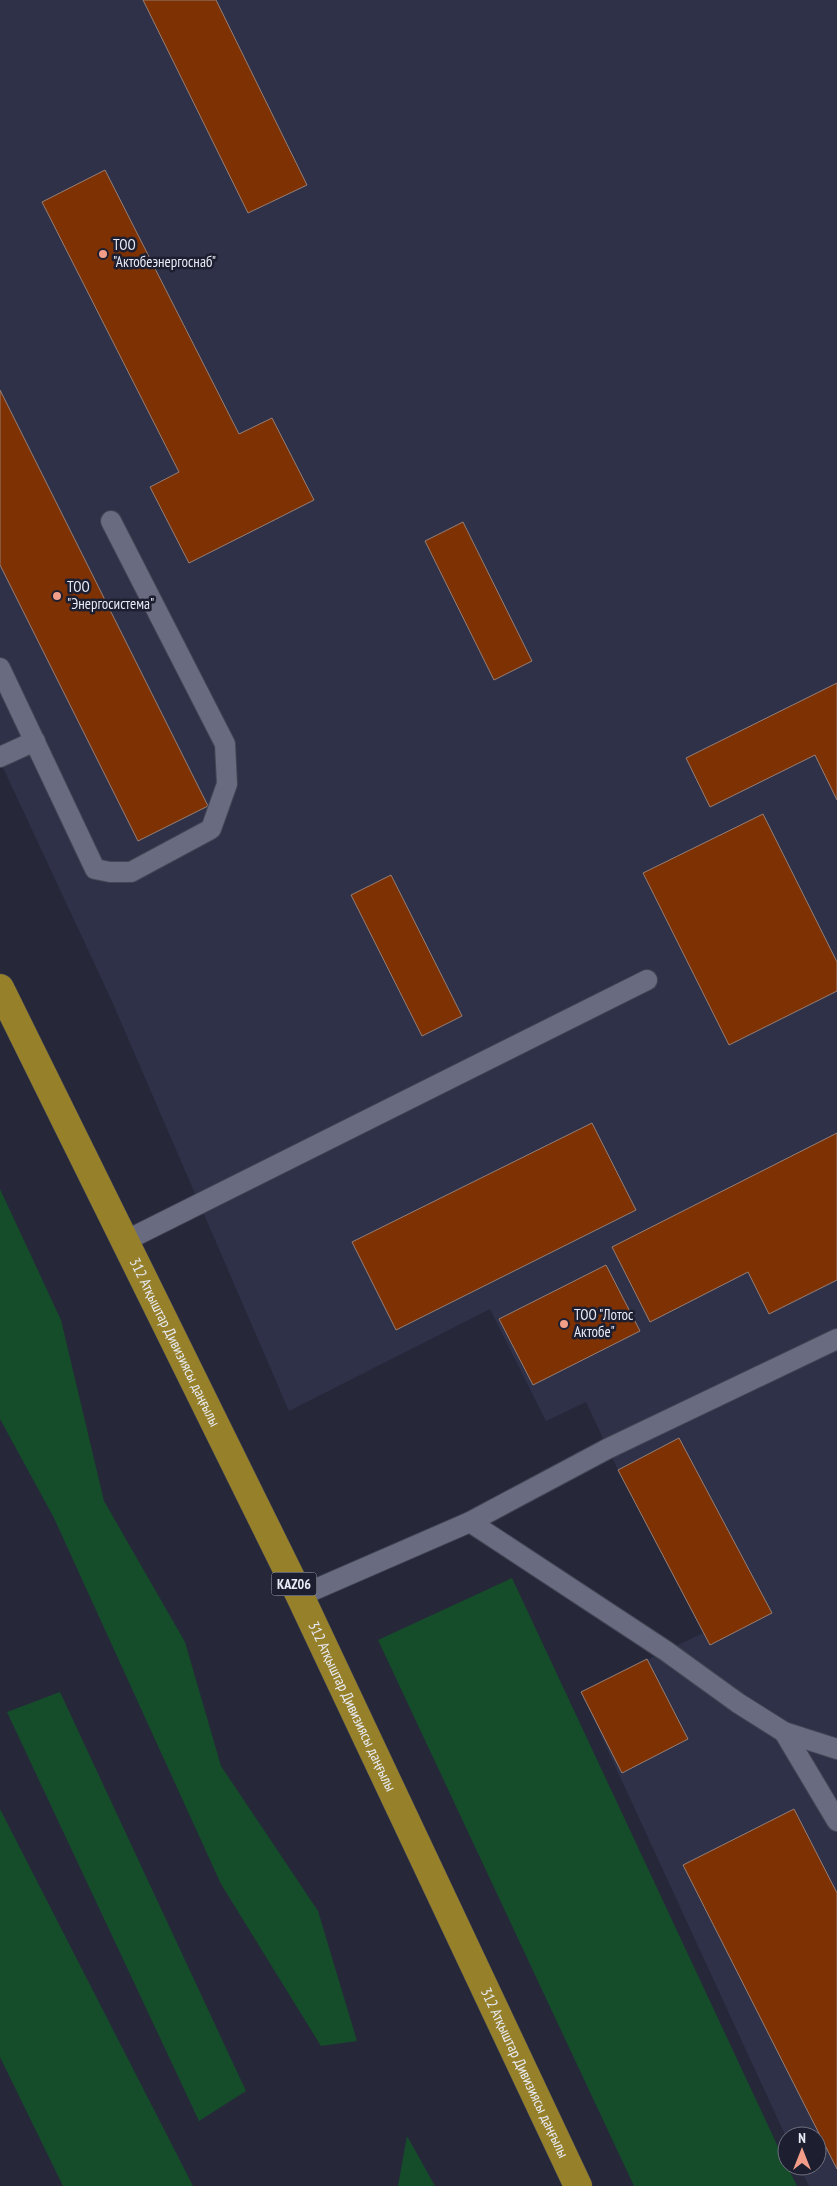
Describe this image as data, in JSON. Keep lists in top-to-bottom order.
{
  "streets": {
    "highway": ["312 Атқыштар Дивизиясы даңғылы", "KАZ06"]
  },
  "places": ["ТОО \"Актобеэнергоснаб\"", "ТОО \"Энергосистема\"", "ТОО \"Лотос Актобе\""],
  "north": "top"
}
